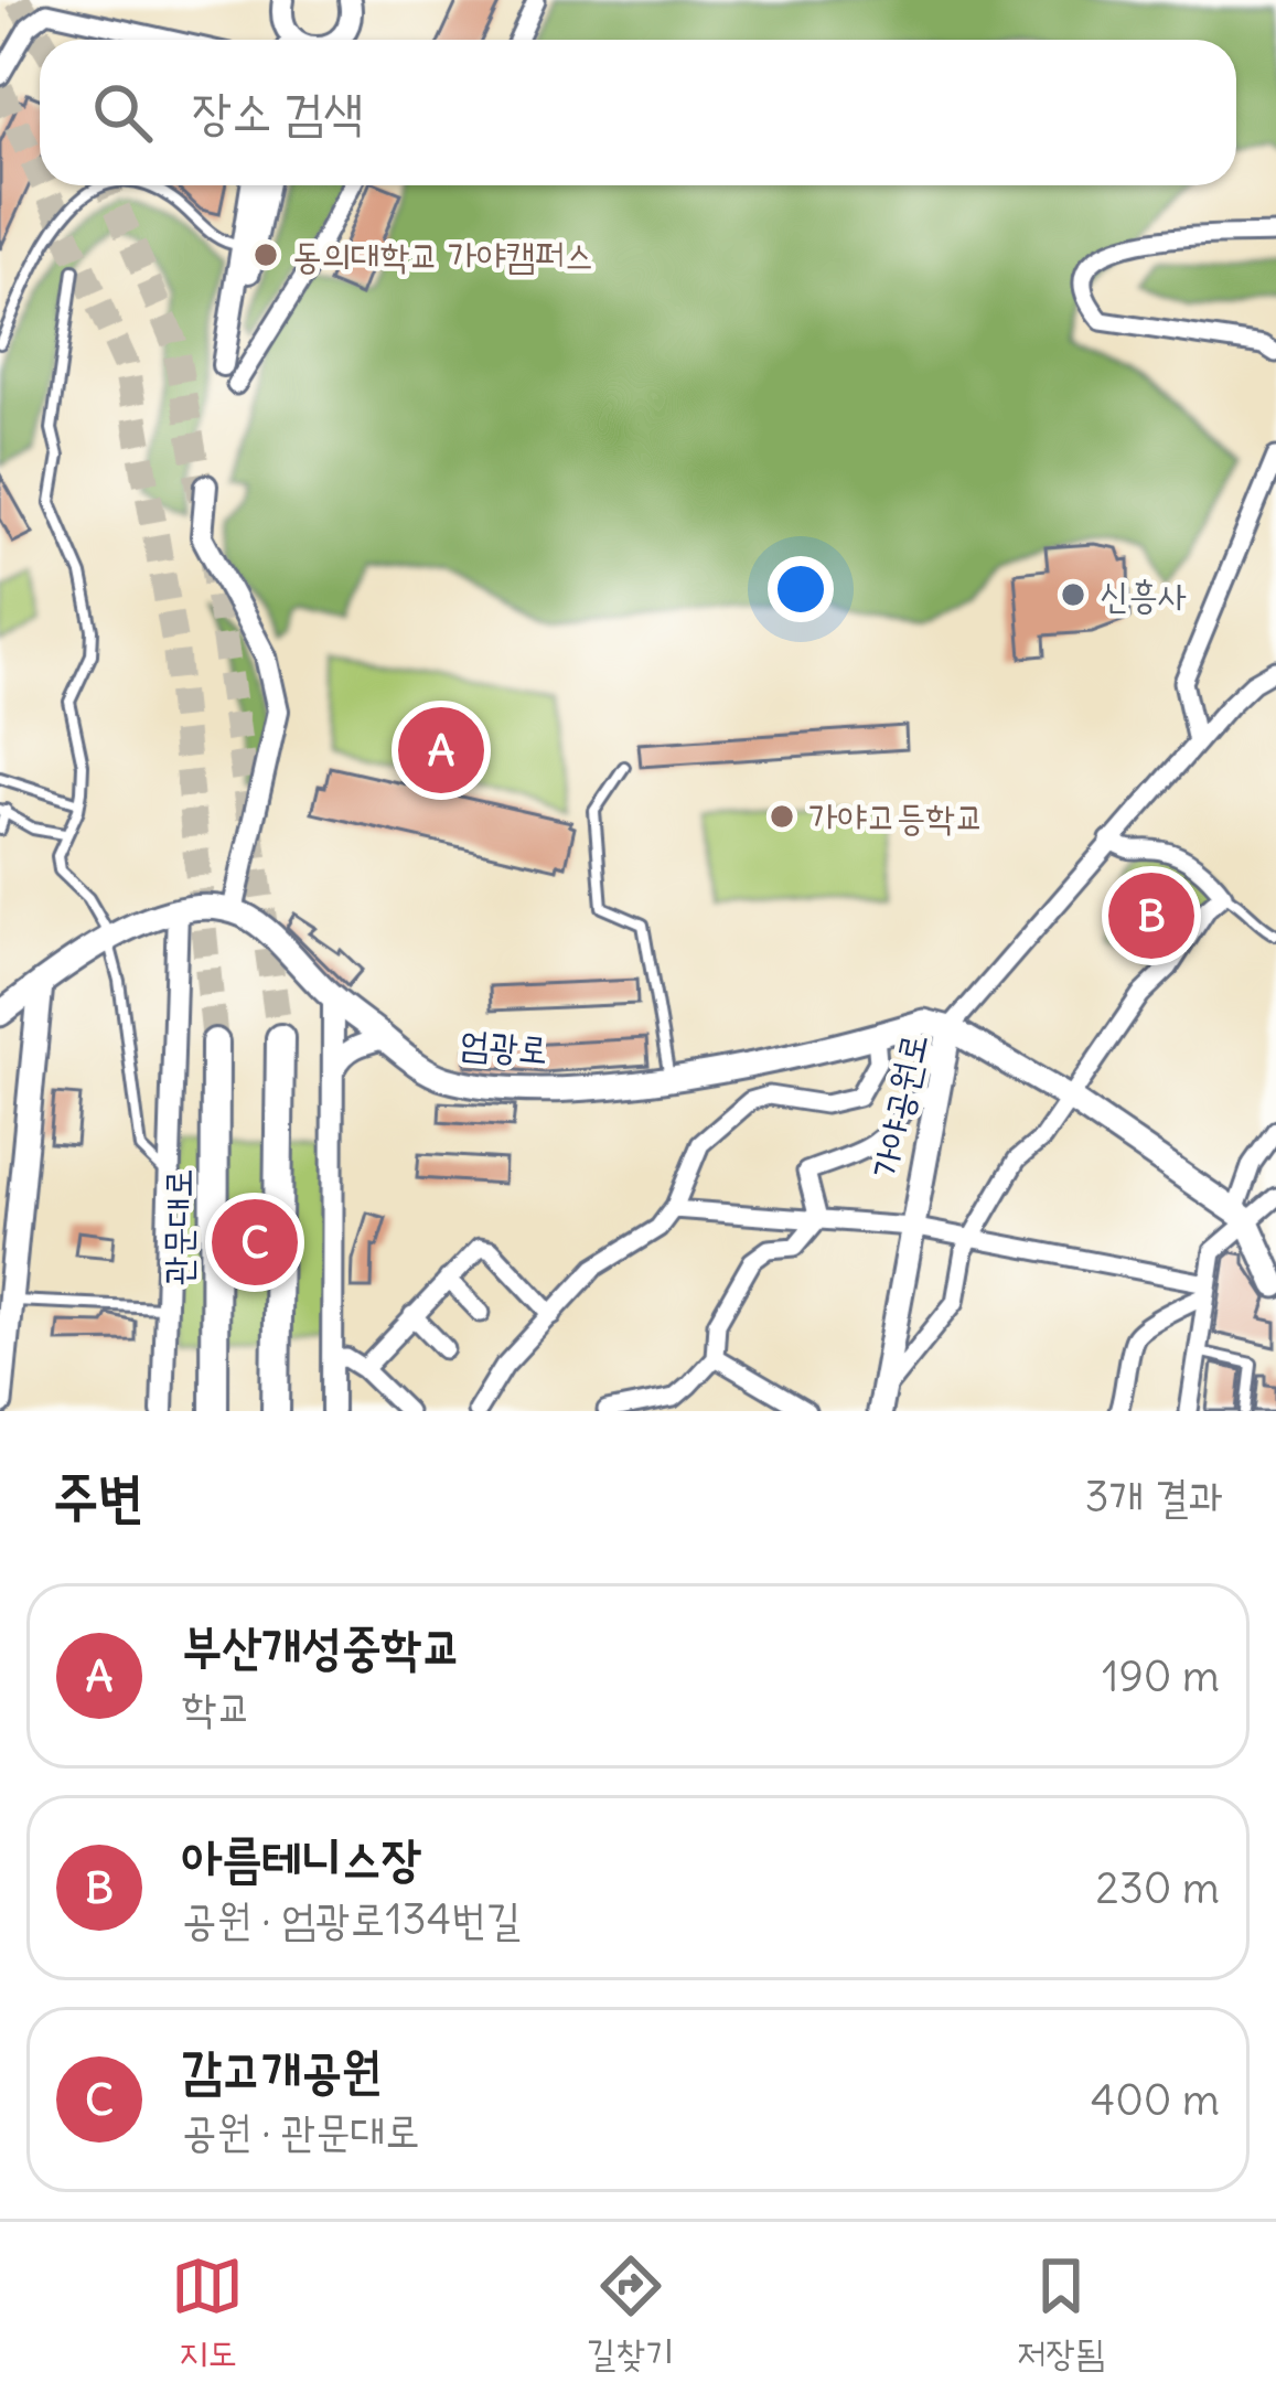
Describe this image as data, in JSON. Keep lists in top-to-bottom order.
{
  "streets": {
    "highway": ["관문대로"],
    "main road": ["엄광로", "가야공원로"]
  },
  "crossings": [
    ["엄광로", "가야공원로"]
  ],
  "places": ["동의대학교 가야캠퍼스", "신흥사", "가야고등학교"],
  "page": {
    "search": "장소 검색",
    "pins": ["A", "B", "C"],
    "heading": ["주변", "3개 결과"],
    "list": [
      {
        "mark": "A",
        "name": "부산개성중학교",
        "note": "학교",
        "value": "190 m"
      },
      {
        "mark": "B",
        "name": "아름테니스장",
        "note": "공원 · 엄광로134번길",
        "value": "230 m"
      },
      {
        "mark": "C",
        "name": "감고개공원",
        "note": "공원 · 관문대로",
        "value": "400 m"
      }
    ],
    "nav": ["지도", "길찾기", "저장됨"]
  }
}
